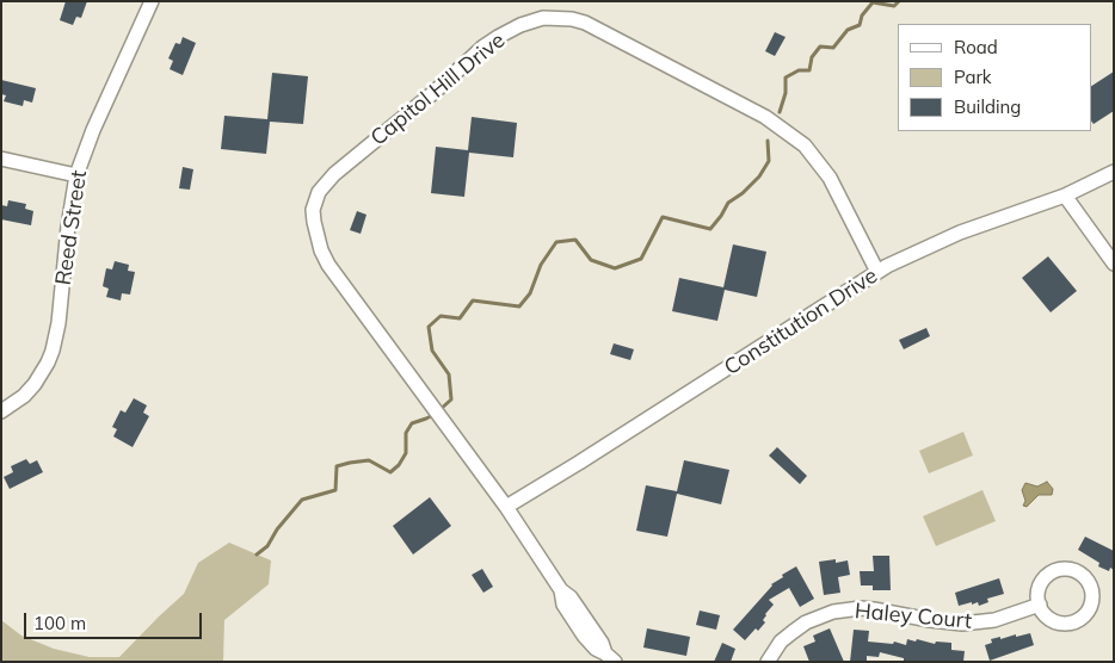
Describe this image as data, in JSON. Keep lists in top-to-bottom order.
{
  "streets": {
    "street": [
      "Capitol Hill Drive",
      "Reed Street",
      "Constitution Drive",
      "Haley Court"
    ]
  },
  "crossings": [
    ["Capitol Hill Drive", "Constitution Drive"]
  ],
  "legend": ["Road", "Park", "Building"],
  "scale_bar": "100 m"
}
